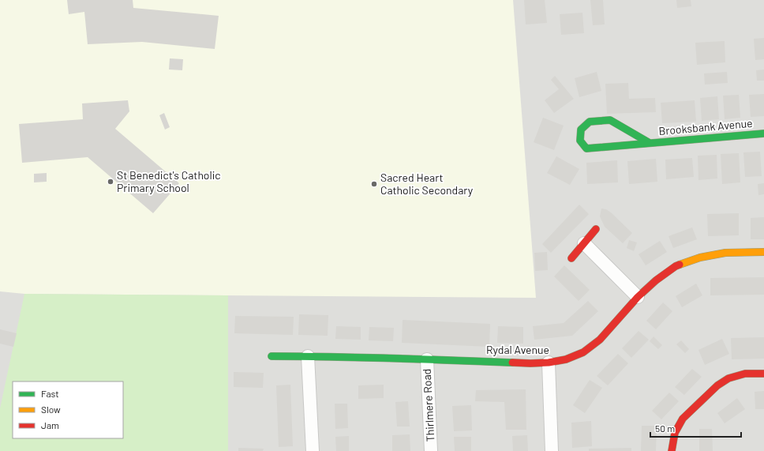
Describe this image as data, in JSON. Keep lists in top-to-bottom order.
{
  "streets": {
    "street": ["Brooksbank Avenue", "Rydal Avenue", "Thirlmere Road"]
  },
  "crossings": [
    ["Rydal Avenue", "Thirlmere Road"]
  ],
  "places": ["St Benedict's Catholic Primary School", "Sacred Heart Catholic Secondary"],
  "legend": ["Fast", "Slow", "Jam"],
  "scale_bar": "50 m"
}
